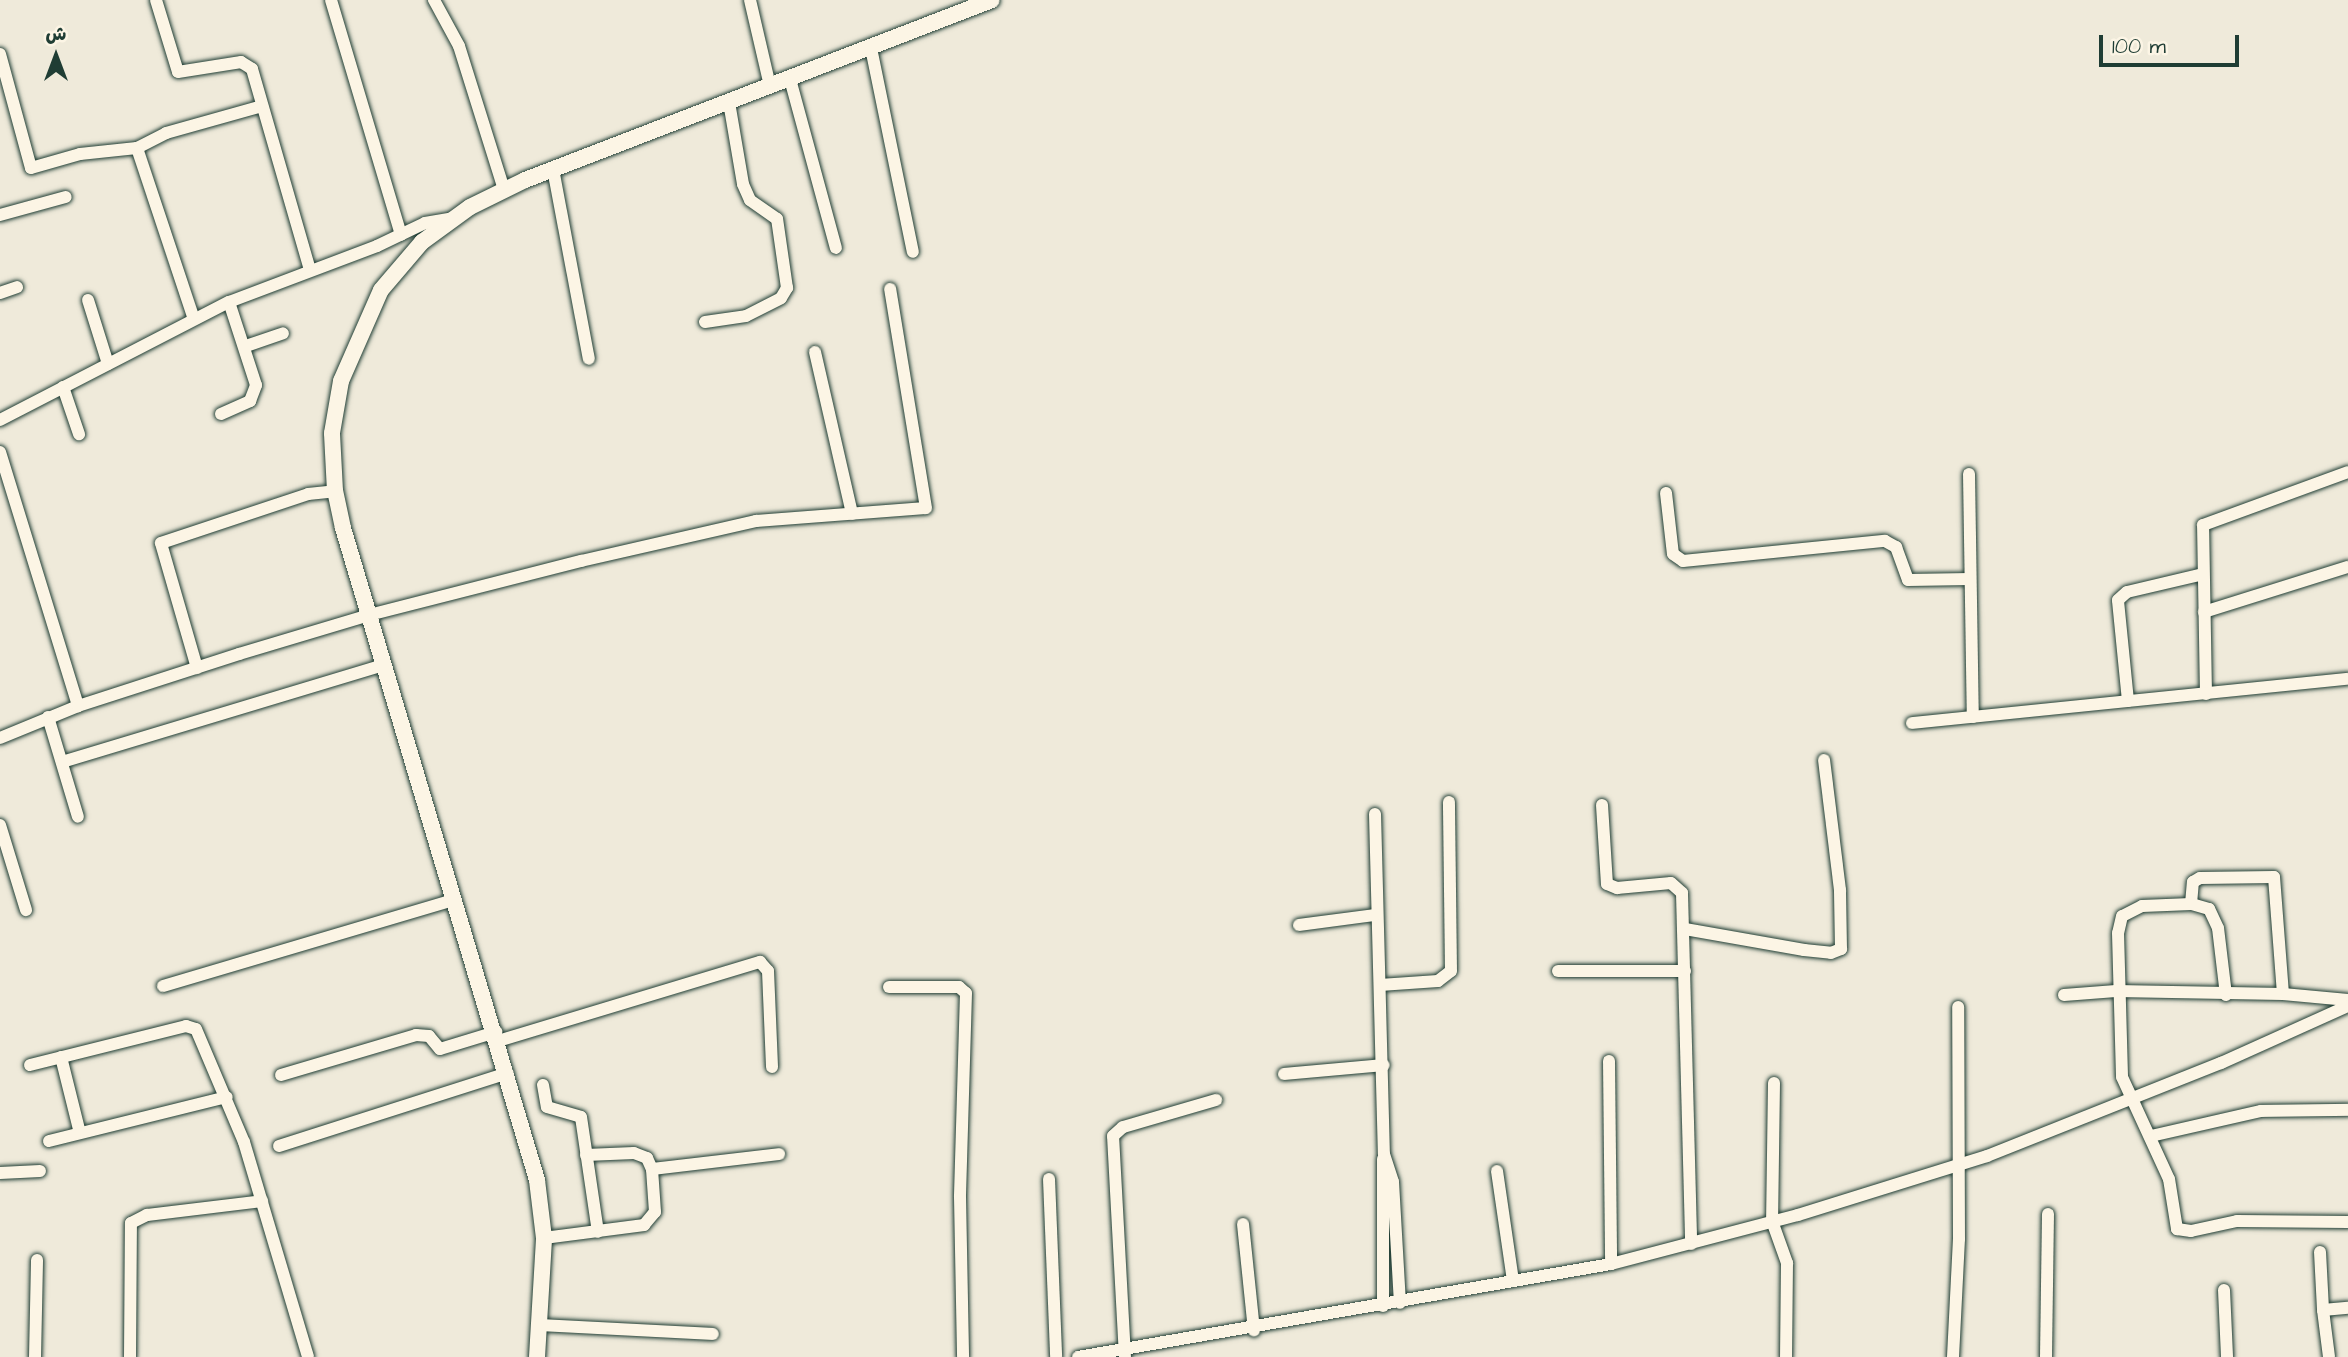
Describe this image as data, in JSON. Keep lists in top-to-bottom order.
{
  "scale_bar": "100 m",
  "north": "top"
}
